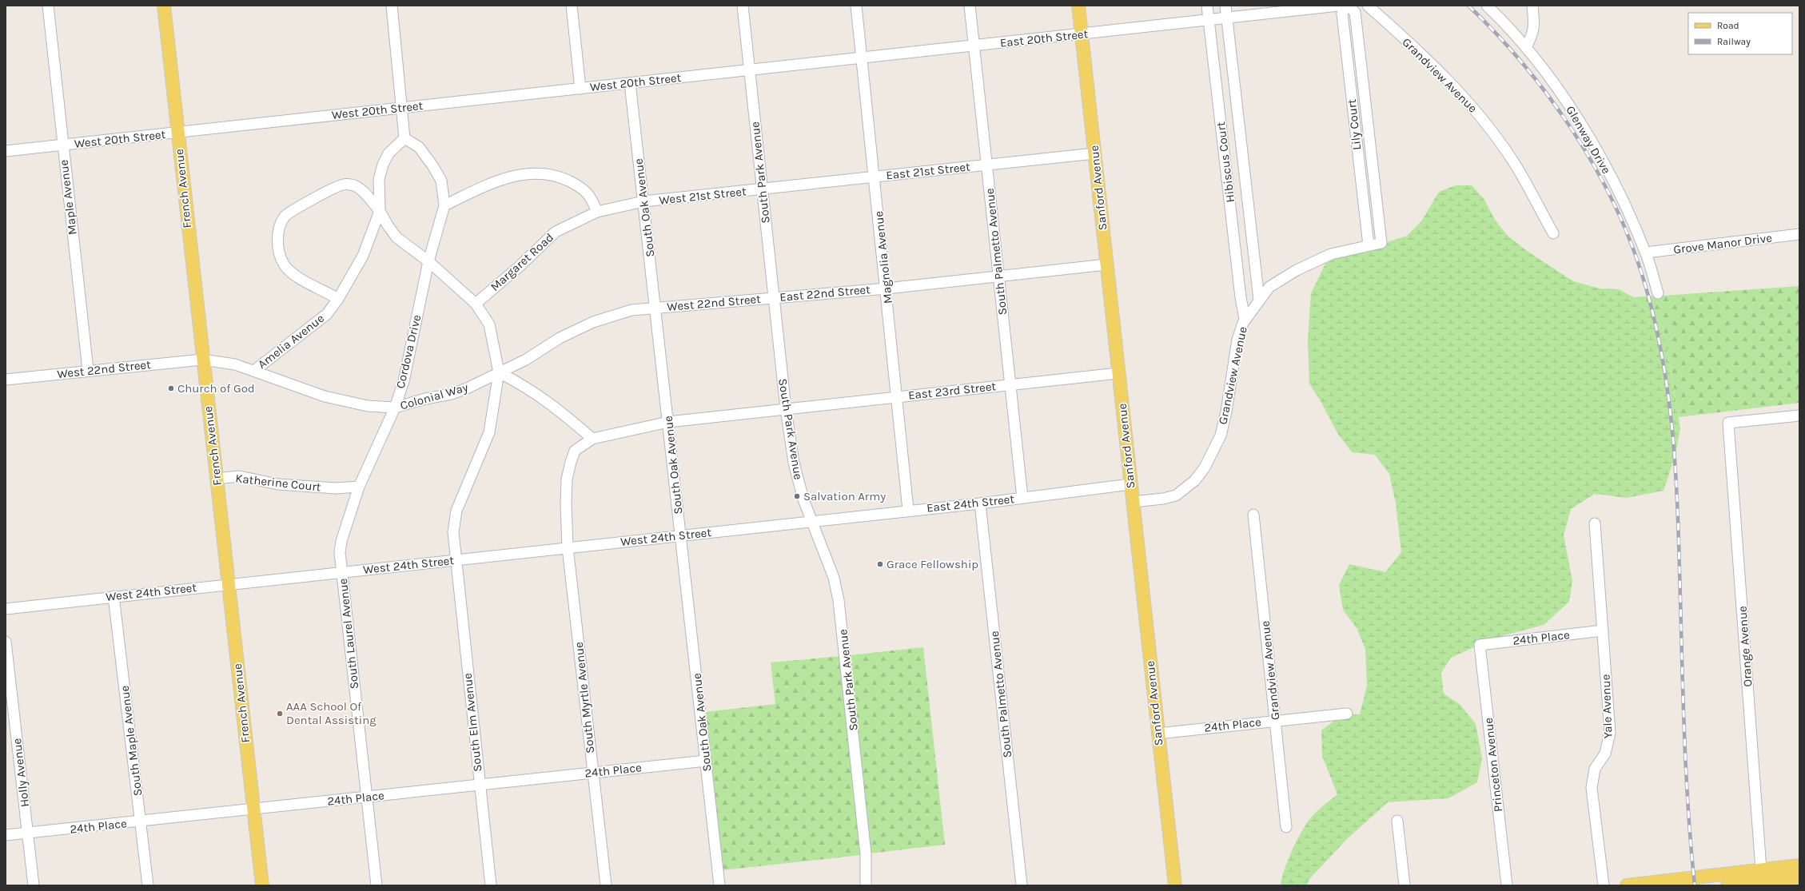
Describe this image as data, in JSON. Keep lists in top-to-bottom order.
{
  "streets": {
    "main road": ["Sanford Avenue", "French Avenue"],
    "street": [
      "East 20th Street",
      "Grandview Avenue",
      "West 20th Street",
      "Lily Court",
      "Glenway Drive",
      "Hibiscus Court",
      "East 21st Street",
      "South Park Avenue",
      "West 21st Street",
      "Maple Avenue",
      "South Oak Avenue",
      "Grove Manor Drive",
      "South Palmetto Avenue",
      "Magnolia Avenue",
      "Margaret Road",
      "East 22nd Street",
      "West 22nd Street",
      "Amelia Avenue",
      "Cordova Drive",
      "East 23rd Street",
      "Colonial Way",
      "Katherine Court",
      "East 24th Street",
      "West 24th Street",
      "South Laurel Avenue",
      "24th Place",
      "Orange Avenue",
      "South Myrtle Avenue",
      "Yale Avenue",
      "South Elm Avenue",
      "South Maple Avenue",
      "Princeton Avenue",
      "Holly Avenue"
    ]
  },
  "crossings": [
    ["East 20th Street", "West 20th Street"],
    ["East 20th Street", "Hibiscus Court"],
    ["East 20th Street", "South Park Avenue"],
    ["East 20th Street", "Sanford Avenue"],
    ["East 20th Street", "South Palmetto Avenue"],
    ["East 20th Street", "Magnolia Avenue"],
    ["Grandview Avenue", "Lily Court"],
    ["Grandview Avenue", "Hibiscus Court"],
    ["Grandview Avenue", "Sanford Avenue"],
    ["Grandview Avenue", "24th Place"],
    ["West 20th Street", "South Park Avenue"],
    ["West 20th Street", "French Avenue"],
    ["West 20th Street", "Maple Avenue"],
    ["West 20th Street", "South Oak Avenue"],
    ["Glenway Drive", "Grove Manor Drive"],
    ["East 21st Street", "South Park Avenue"],
    ["East 21st Street", "Sanford Avenue"],
    ["East 21st Street", "West 21st Street"],
    ["East 21st Street", "South Palmetto Avenue"],
    ["East 21st Street", "Magnolia Avenue"],
    ["South Park Avenue", "West 21st Street"],
    ["South Park Avenue", "East 22nd Street"],
    ["South Park Avenue", "West 22nd Street"],
    ["South Park Avenue", "East 23rd Street"],
    ["South Park Avenue", "East 24th Street"],
    ["South Park Avenue", "West 24th Street"],
    ["Sanford Avenue", "East 22nd Street"],
    ["Sanford Avenue", "East 23rd Street"],
    ["Sanford Avenue", "East 24th Street"],
    ["Sanford Avenue", "24th Place"],
    ["French Avenue", "West 22nd Street"],
    ["French Avenue", "Colonial Way"],
    ["French Avenue", "Katherine Court"],
    ["French Avenue", "West 24th Street"],
    ["French Avenue", "24th Place"],
    ["West 21st Street", "South Oak Avenue"],
    ["West 21st Street", "Margaret Road"],
    ["Maple Avenue", "West 22nd Street"],
    ["South Oak Avenue", "Margaret Road"],
    ["South Oak Avenue", "West 22nd Street"],
    ["South Oak Avenue", "East 23rd Street"],
    ["South Oak Avenue", "Colonial Way"],
    ["South Oak Avenue", "West 24th Street"],
    ["South Oak Avenue", "24th Place"],
    ["South Palmetto Avenue", "East 22nd Street"],
    ["South Palmetto Avenue", "East 23rd Street"],
    ["South Palmetto Avenue", "East 24th Street"],
    ["Magnolia Avenue", "East 22nd Street"],
    ["Magnolia Avenue", "East 23rd Street"],
    ["Magnolia Avenue", "East 24th Street"],
    ["East 22nd Street", "West 22nd Street"],
    ["West 22nd Street", "Colonial Way"],
    ["Amelia Avenue", "Colonial Way"],
    ["Cordova Drive", "Colonial Way"],
    ["Cordova Drive", "Katherine Court"],
    ["Cordova Drive", "West 24th Street"],
    ["Cordova Drive", "South Laurel Avenue"],
    ["East 23rd Street", "South Myrtle Avenue"],
    ["Colonial Way", "South Elm Avenue"],
    ["East 24th Street", "West 24th Street"],
    ["West 24th Street", "South Laurel Avenue"],
    ["West 24th Street", "South Myrtle Avenue"],
    ["West 24th Street", "South Elm Avenue"],
    ["West 24th Street", "South Maple Avenue"],
    ["South Laurel Avenue", "24th Place"],
    ["24th Place", "South Myrtle Avenue"],
    ["24th Place", "Yale Avenue"],
    ["24th Place", "South Elm Avenue"],
    ["24th Place", "South Maple Avenue"],
    ["24th Place", "Princeton Avenue"],
    ["24th Place", "Holly Avenue"]
  ],
  "places": [
    "Church of God",
    "Salvation Army",
    "Grace Fellowship",
    "AAA School Of Dental Assisting"
  ],
  "legend": ["Road", "Railway"]
}
